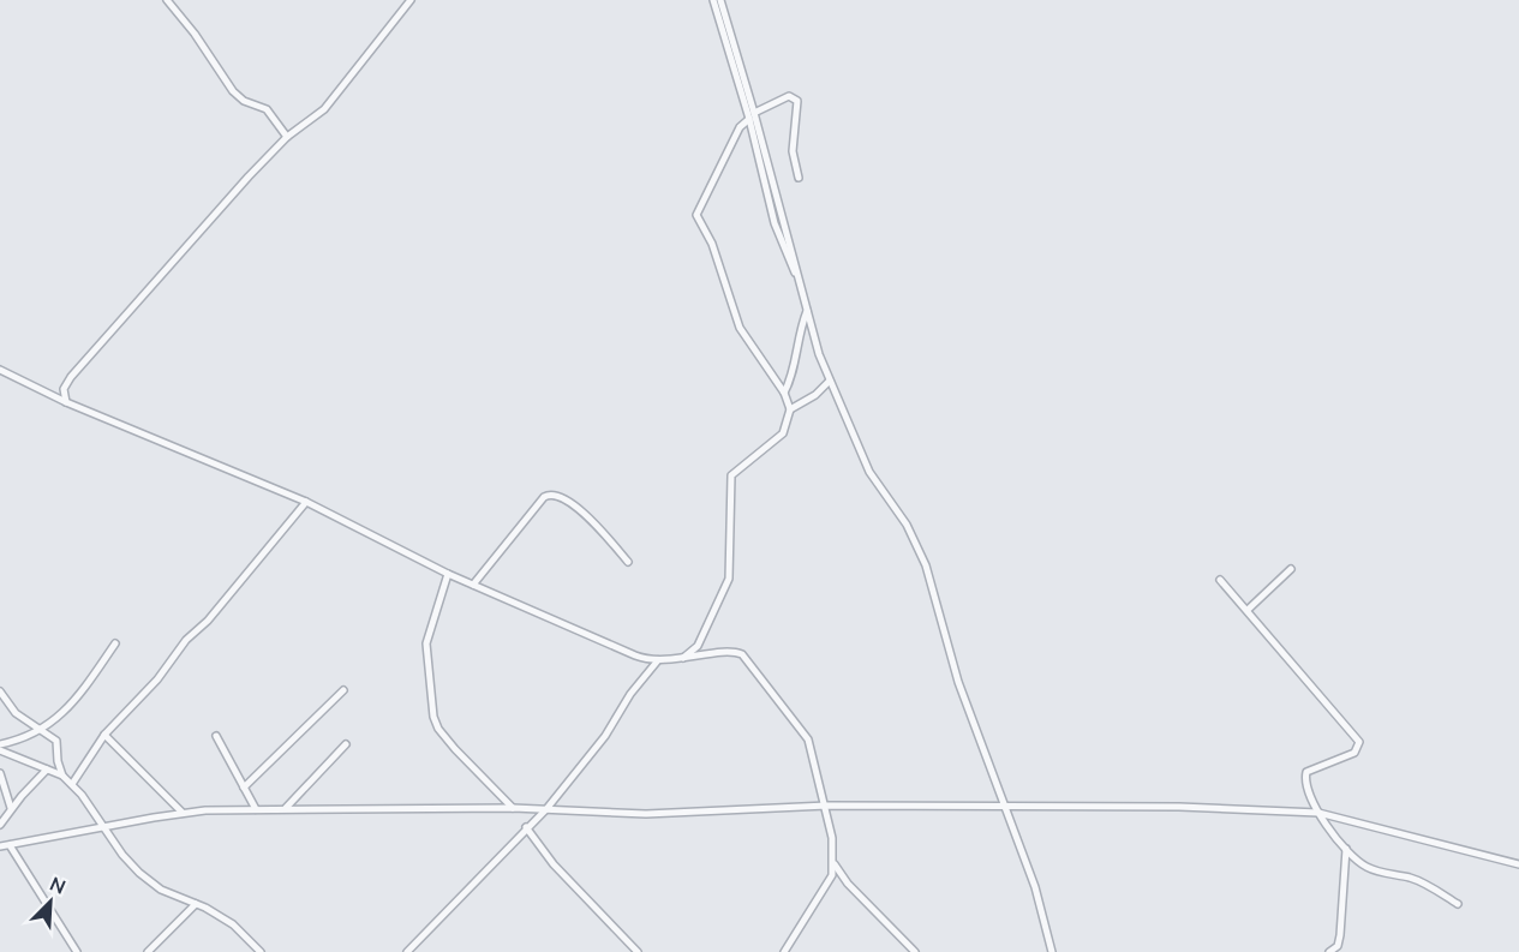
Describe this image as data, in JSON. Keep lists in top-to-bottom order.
{
  "north": "top right"
}
